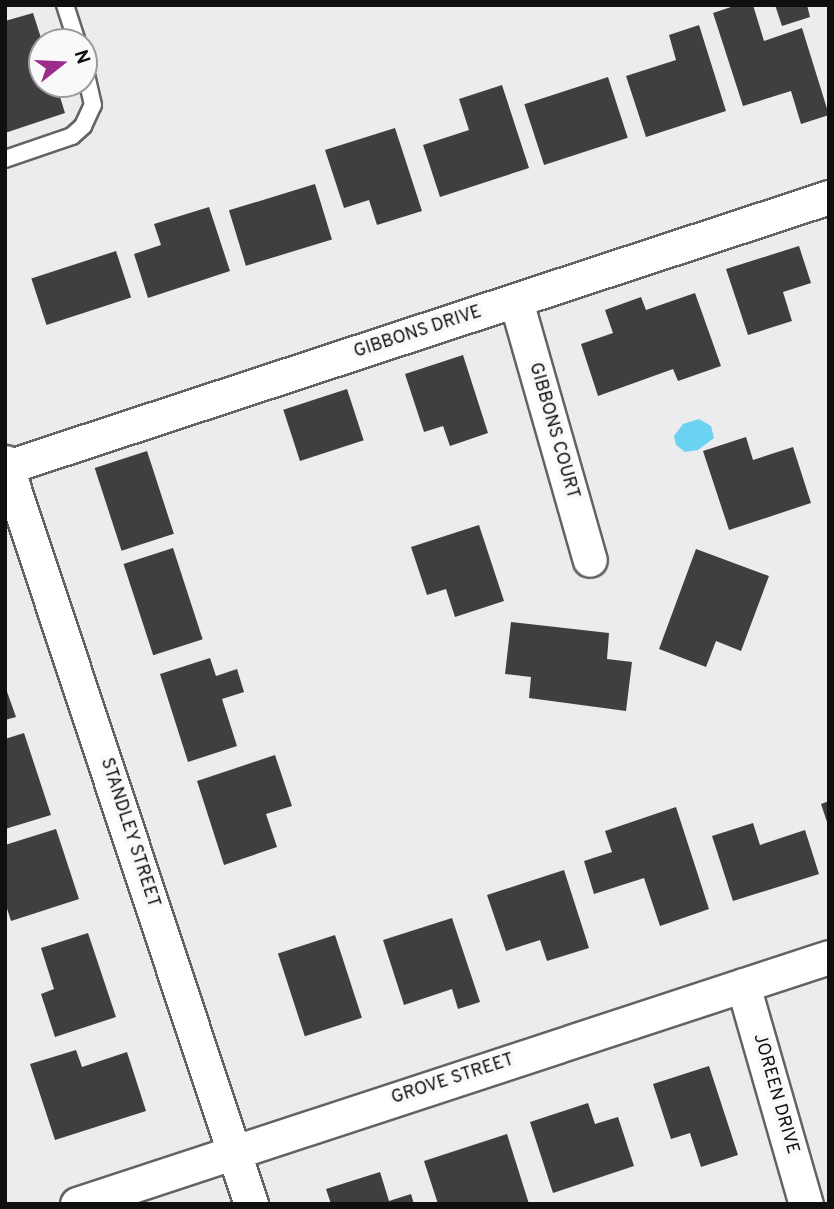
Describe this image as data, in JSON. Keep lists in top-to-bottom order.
{
  "streets": {
    "street": [
      "GIBBONS DRIVE",
      "GIBBONS COURT",
      "STANDLEY STREET",
      "GROVE STREET",
      "JOREEN DRIVE"
    ]
  },
  "crossings": [
    ["GIBBONS DRIVE", "GIBBONS COURT"],
    ["GIBBONS DRIVE", "STANDLEY STREET"],
    ["STANDLEY STREET", "GROVE STREET"],
    ["GROVE STREET", "JOREEN DRIVE"]
  ],
  "north": "right"
}
